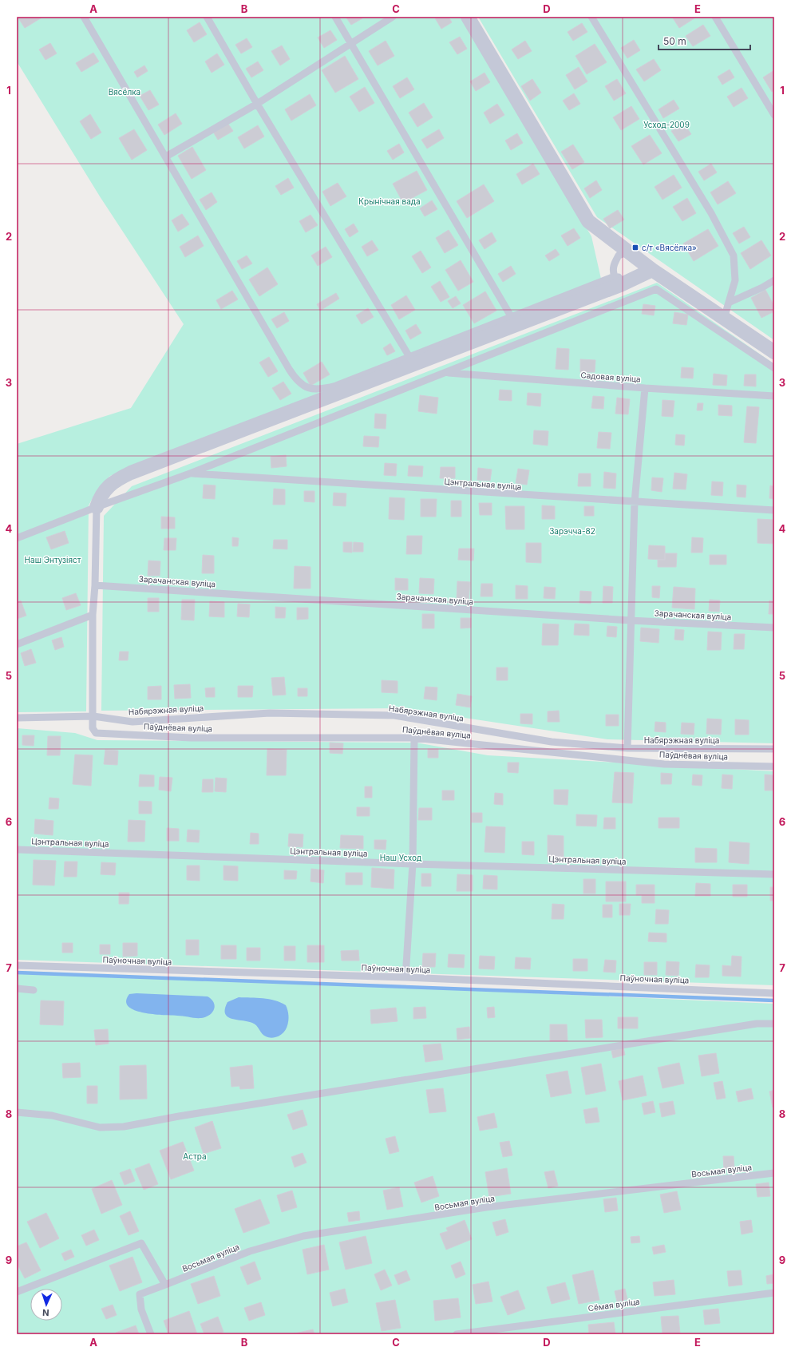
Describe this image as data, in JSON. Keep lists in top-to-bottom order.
{
  "streets": {
    "lane": [
      "Садовая вуліца",
      "Цэнтральная вуліца",
      "Зарачанская вуліца",
      "Набярэжная вуліца",
      "Паўднёвая вуліца",
      "Паўночная вуліца",
      "Восьмая вуліца",
      "Сёмая вуліца"
    ]
  },
  "crossings": [
    ["Набярэжная вуліца", "Паўднёвая вуліца"]
  ],
  "parks": [
    "Вясёлка",
    "Усход-2009",
    "Крынічная вада",
    "Зарэчча-82",
    "Наш Энтузіяст",
    "Наш Усход",
    "Астра"
  ],
  "places": {
    "transit": ["с/т «Вясёлка»"]
  },
  "scale_bar": "50 m",
  "north": "bottom",
  "grid": {
    "columns": [
      "A",
      "B",
      "C",
      "D",
      "E"
    ],
    "rows": [
      "1",
      "2",
      "3",
      "4",
      "5",
      "6",
      "7",
      "8",
      "9"
    ]
  }
}
